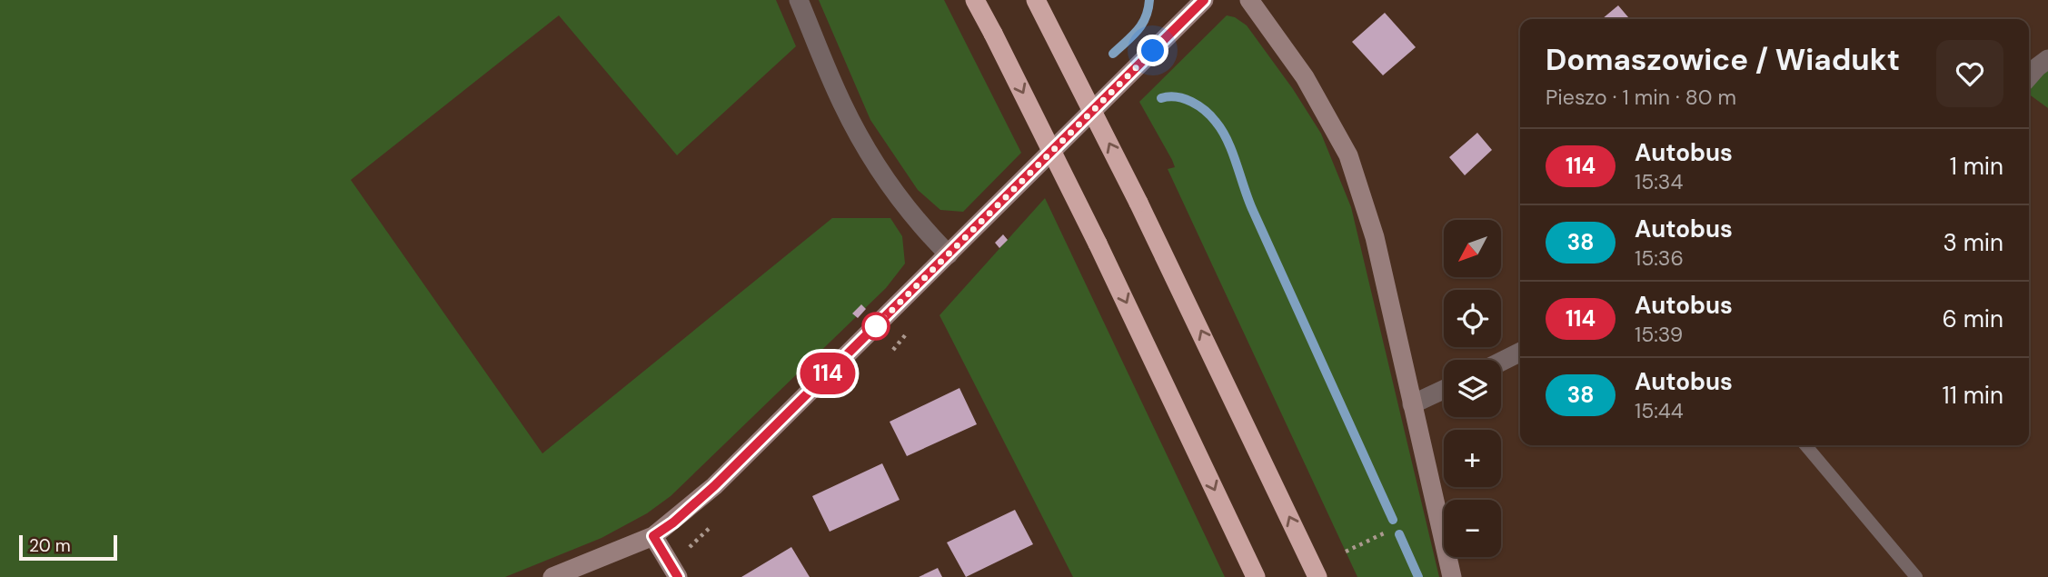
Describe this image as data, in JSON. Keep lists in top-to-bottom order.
{
  "lines": ["bus line 114"],
  "scale_bar": "20 m",
  "north": "bottom left",
  "page": {
    "on_map": "114",
    "heading": ["Domaszowice / Wiadukt", "Pieszo · 1 min · 80 m"],
    "list": [
      {
        "mark": "114",
        "name": "Autobus",
        "note": "15:34",
        "value": "1 min"
      },
      {
        "mark": "38",
        "name": "Autobus",
        "note": "15:36",
        "value": "3 min"
      },
      {
        "mark": "114",
        "name": "Autobus",
        "note": "15:39",
        "value": "6 min"
      },
      {
        "mark": "38",
        "name": "Autobus",
        "note": "15:44",
        "value": "11 min"
      }
    ],
    "map_buttons": ["+", "−"],
    "scale": "20 m"
  }
}
